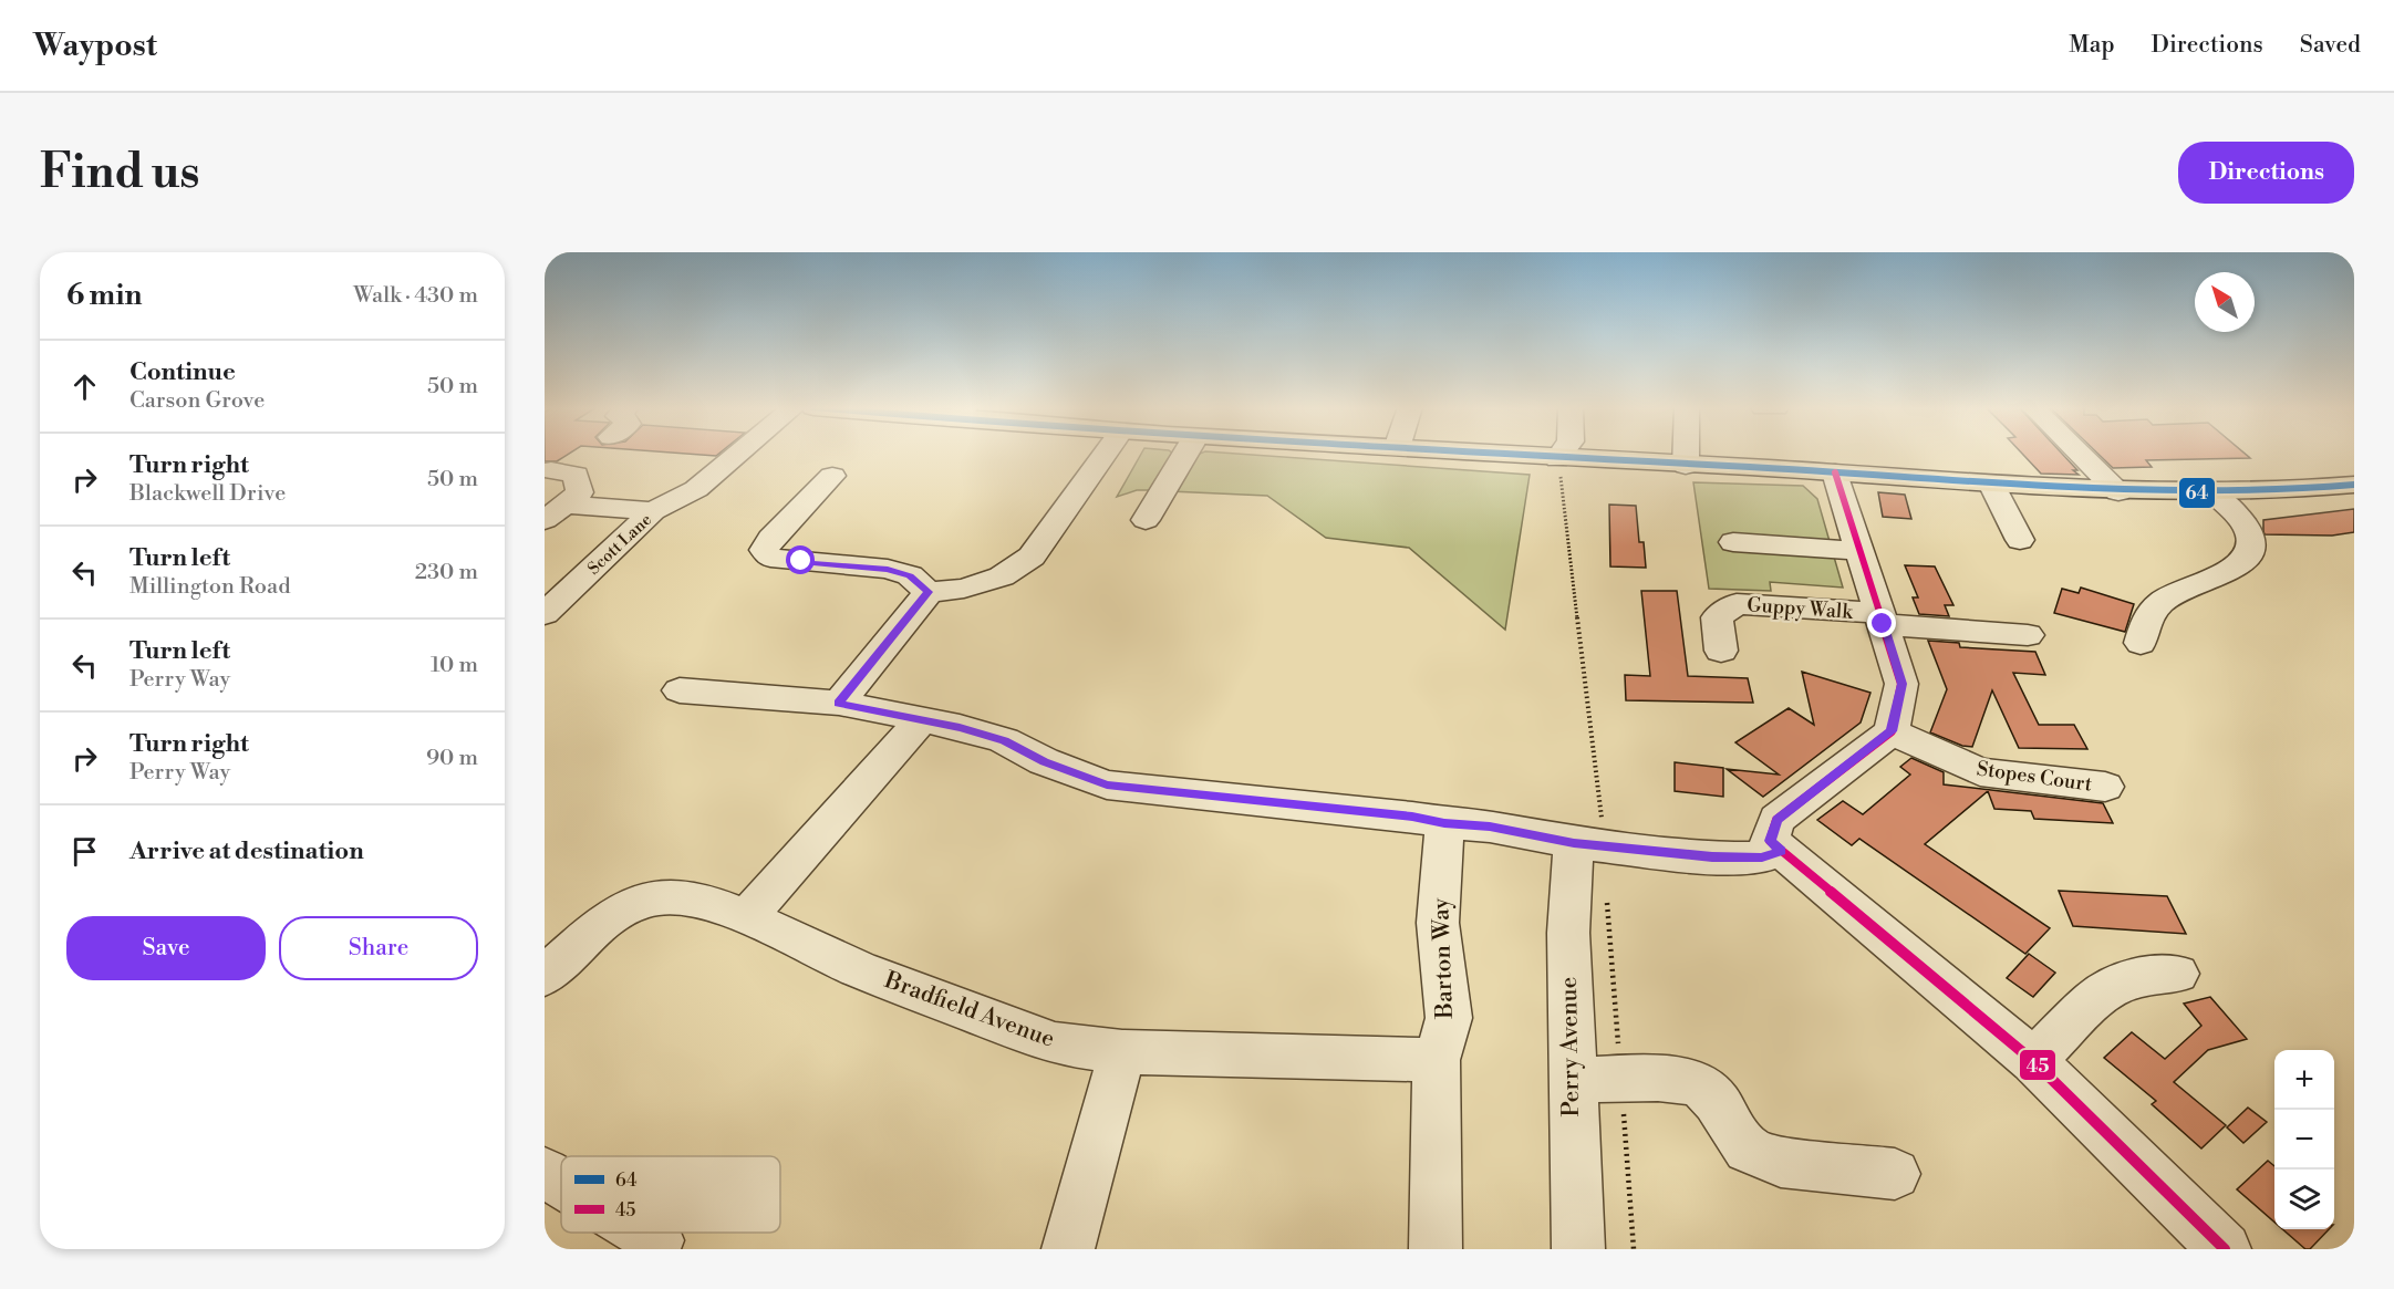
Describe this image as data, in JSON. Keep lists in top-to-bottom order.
{
  "streets": {
    "street": [
      "Scott Lane",
      "Guppy Walk",
      "Stopes Court",
      "Barton Way",
      "Bradfield Avenue",
      "Perry Avenue"
    ]
  },
  "crossings": [
    ["Barton Way", "Bradfield Avenue"]
  ],
  "lines": ["transit line 64", "transit line 45"],
  "legend": ["64", "45"],
  "north": "top left",
  "page": {
    "header": "Waypost",
    "nav": ["Map", "Directions", "Saved"],
    "buttons": [
      "Directions",
      ["Save", "Share"]
    ],
    "title": "Find us",
    "heading": ["6 min", "Walk · 430 m"],
    "list": [
      ["Continue", "Carson Grove", "50 m"],
      ["Turn right", "Blackwell Drive", "50 m"],
      ["Turn left", "Millington Road", "230 m"],
      ["Turn left", "Perry Way", "10 m"],
      ["Turn right", "Perry Way", "90 m"],
      "Arrive at destination"
    ],
    "map_buttons": ["+", "−"]
  }
}
